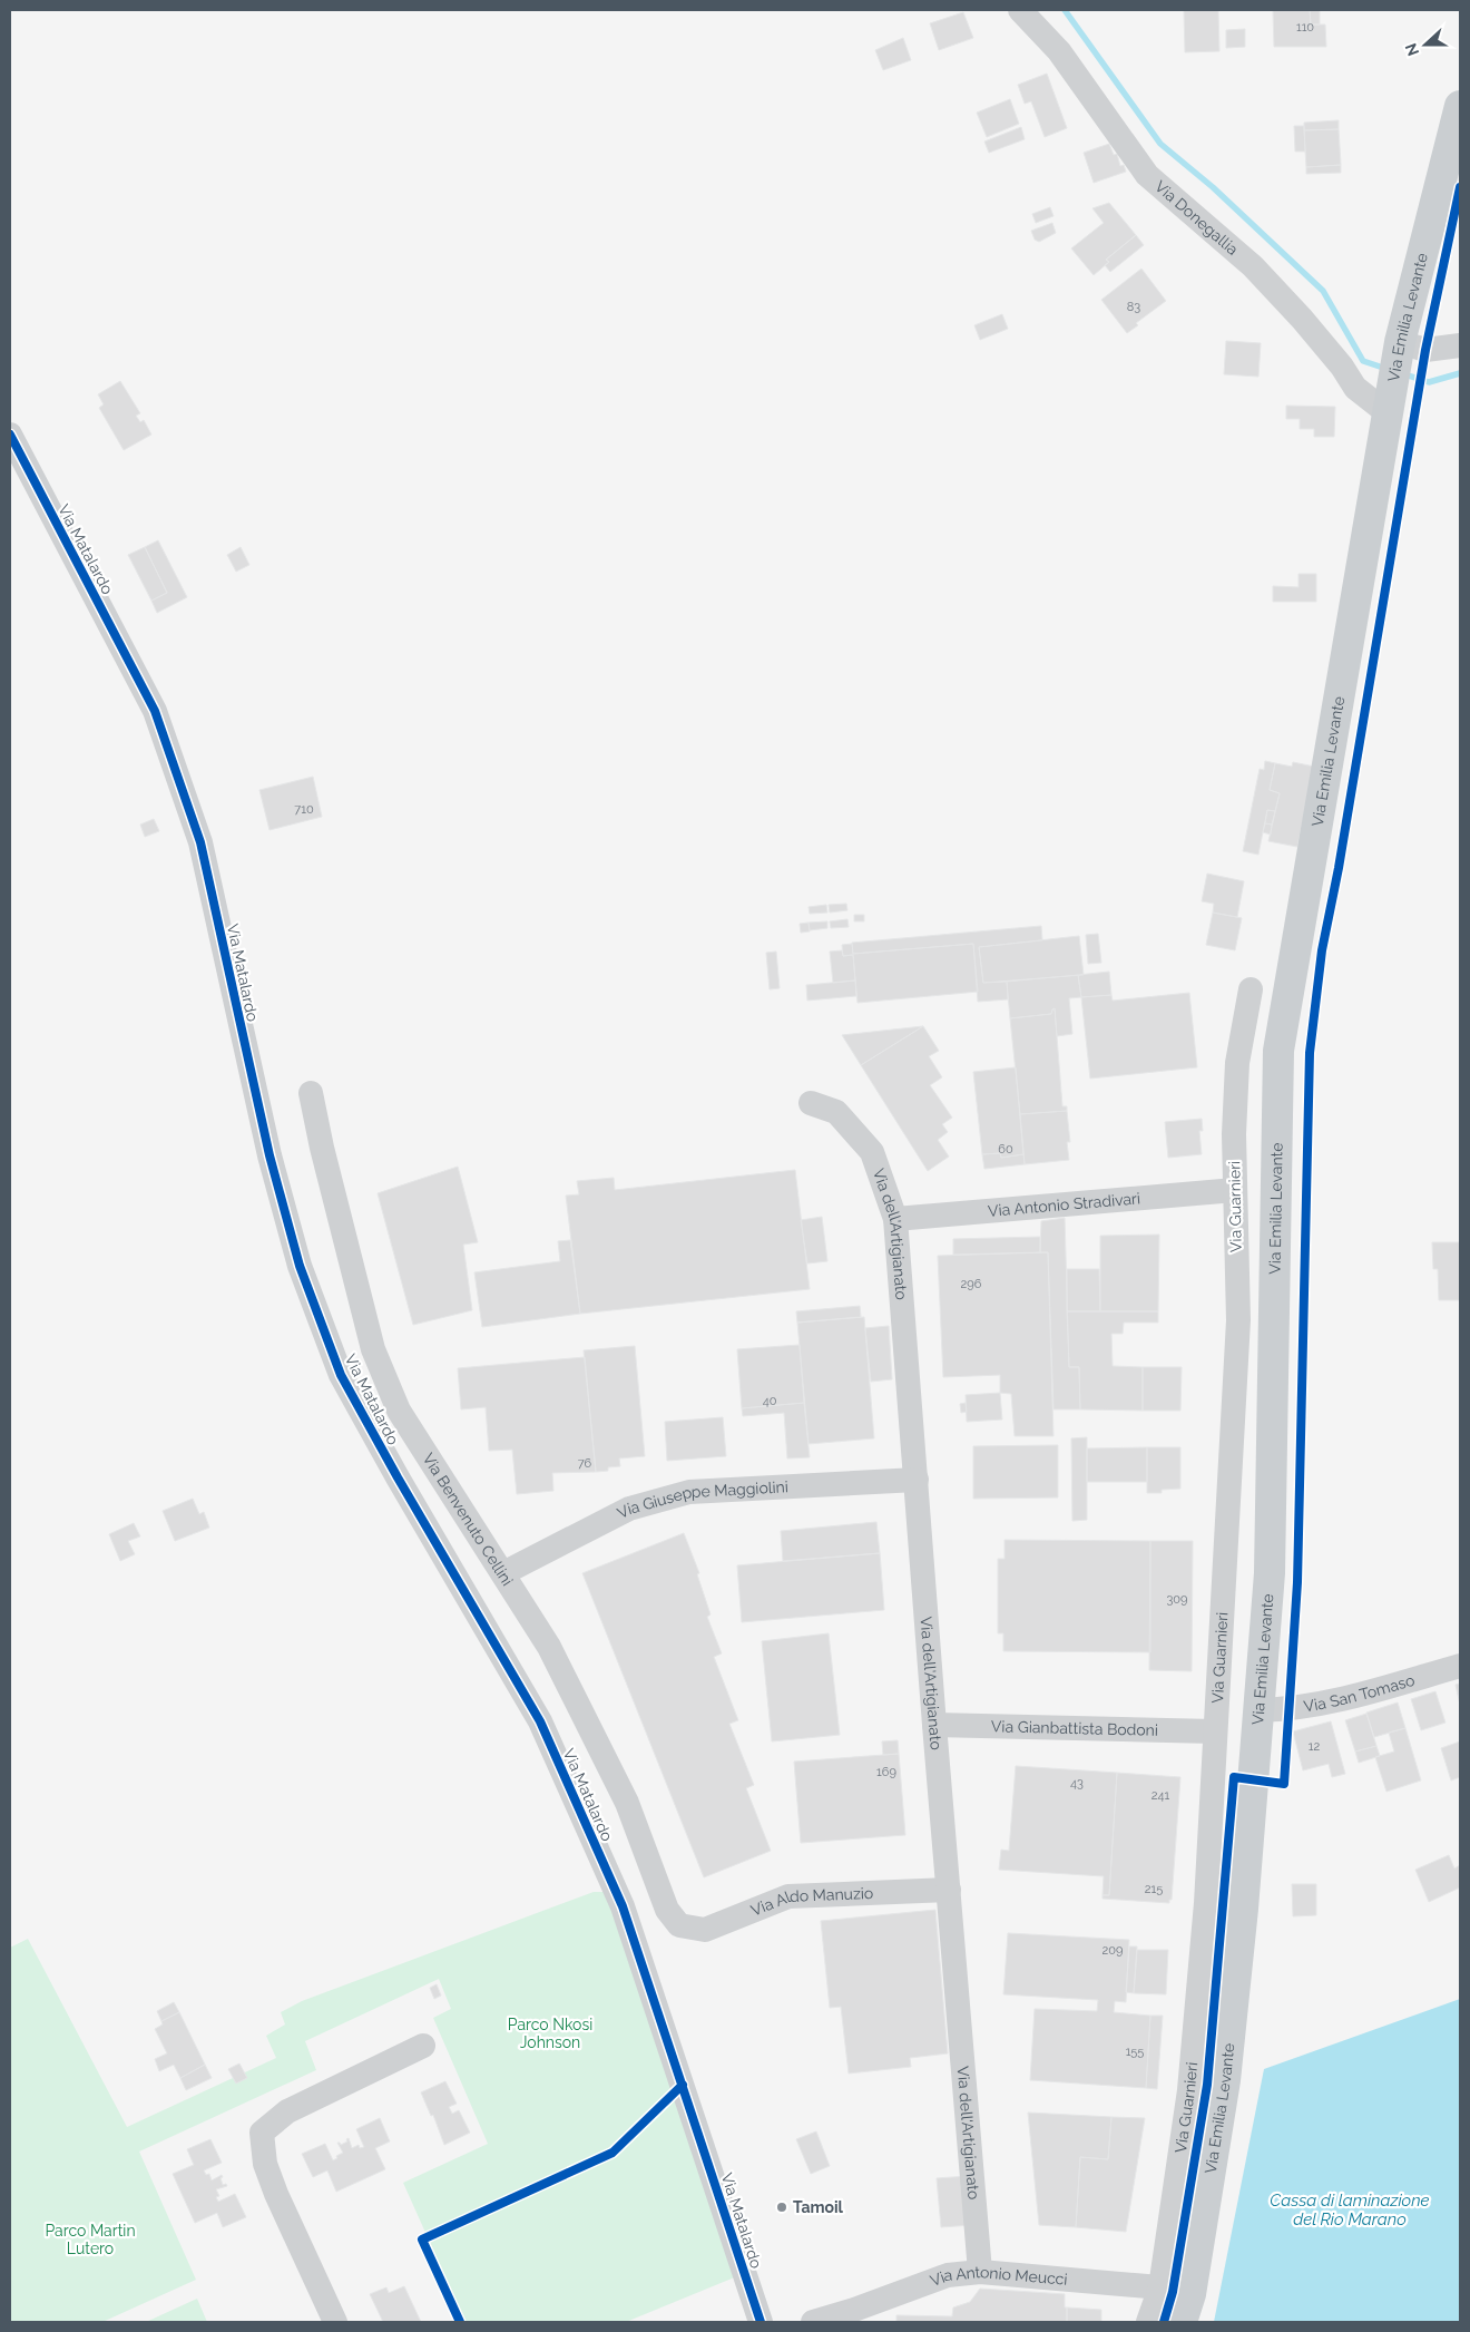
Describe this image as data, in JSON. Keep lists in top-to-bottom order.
{
  "streets": {
    "main road": ["Via Emilia Levante"],
    "street": [
      "Via Donegallia",
      "Via Matalardo",
      "Via Antonio Stradivari",
      "Via Guarnieri",
      "Via dell'Artigianato",
      "Via Giuseppe Maggiolini",
      "Via Benvenuto Cellini",
      "Via San Tomaso",
      "Via Gianbattista Bodoni",
      "Via Aldo Manuzio",
      "Via Antonio Meucci"
    ]
  },
  "crossings": [
    ["Via Donegallia", "Via Emilia Levante"],
    ["Via Emilia Levante", "Via San Tomaso"],
    ["Via Emilia Levante", "Via Antonio Meucci"],
    ["Via Antonio Stradivari", "Via Guarnieri"],
    ["Via Antonio Stradivari", "Via dell'Artigianato"],
    ["Via Guarnieri", "Via Gianbattista Bodoni"],
    ["Via Guarnieri", "Via Antonio Meucci"],
    ["Via dell'Artigianato", "Via Giuseppe Maggiolini"],
    ["Via dell'Artigianato", "Via Gianbattista Bodoni"],
    ["Via dell'Artigianato", "Via Aldo Manuzio"],
    ["Via dell'Artigianato", "Via Antonio Meucci"],
    ["Via Giuseppe Maggiolini", "Via Benvenuto Cellini"],
    ["Via Benvenuto Cellini", "Via Aldo Manuzio"]
  ],
  "water": ["Cassa di laminazione del Rio Marano"],
  "parks": ["Parco Nkosi Johnson", "Parco Martin Lutero"],
  "places": ["Tamoil"],
  "house_numbers": [
    "110",
    "83",
    "710",
    "60",
    "296",
    "40",
    "76",
    "309",
    "12",
    "169",
    "43",
    "241",
    "215",
    "209",
    "155"
  ],
  "north": "left"
}
